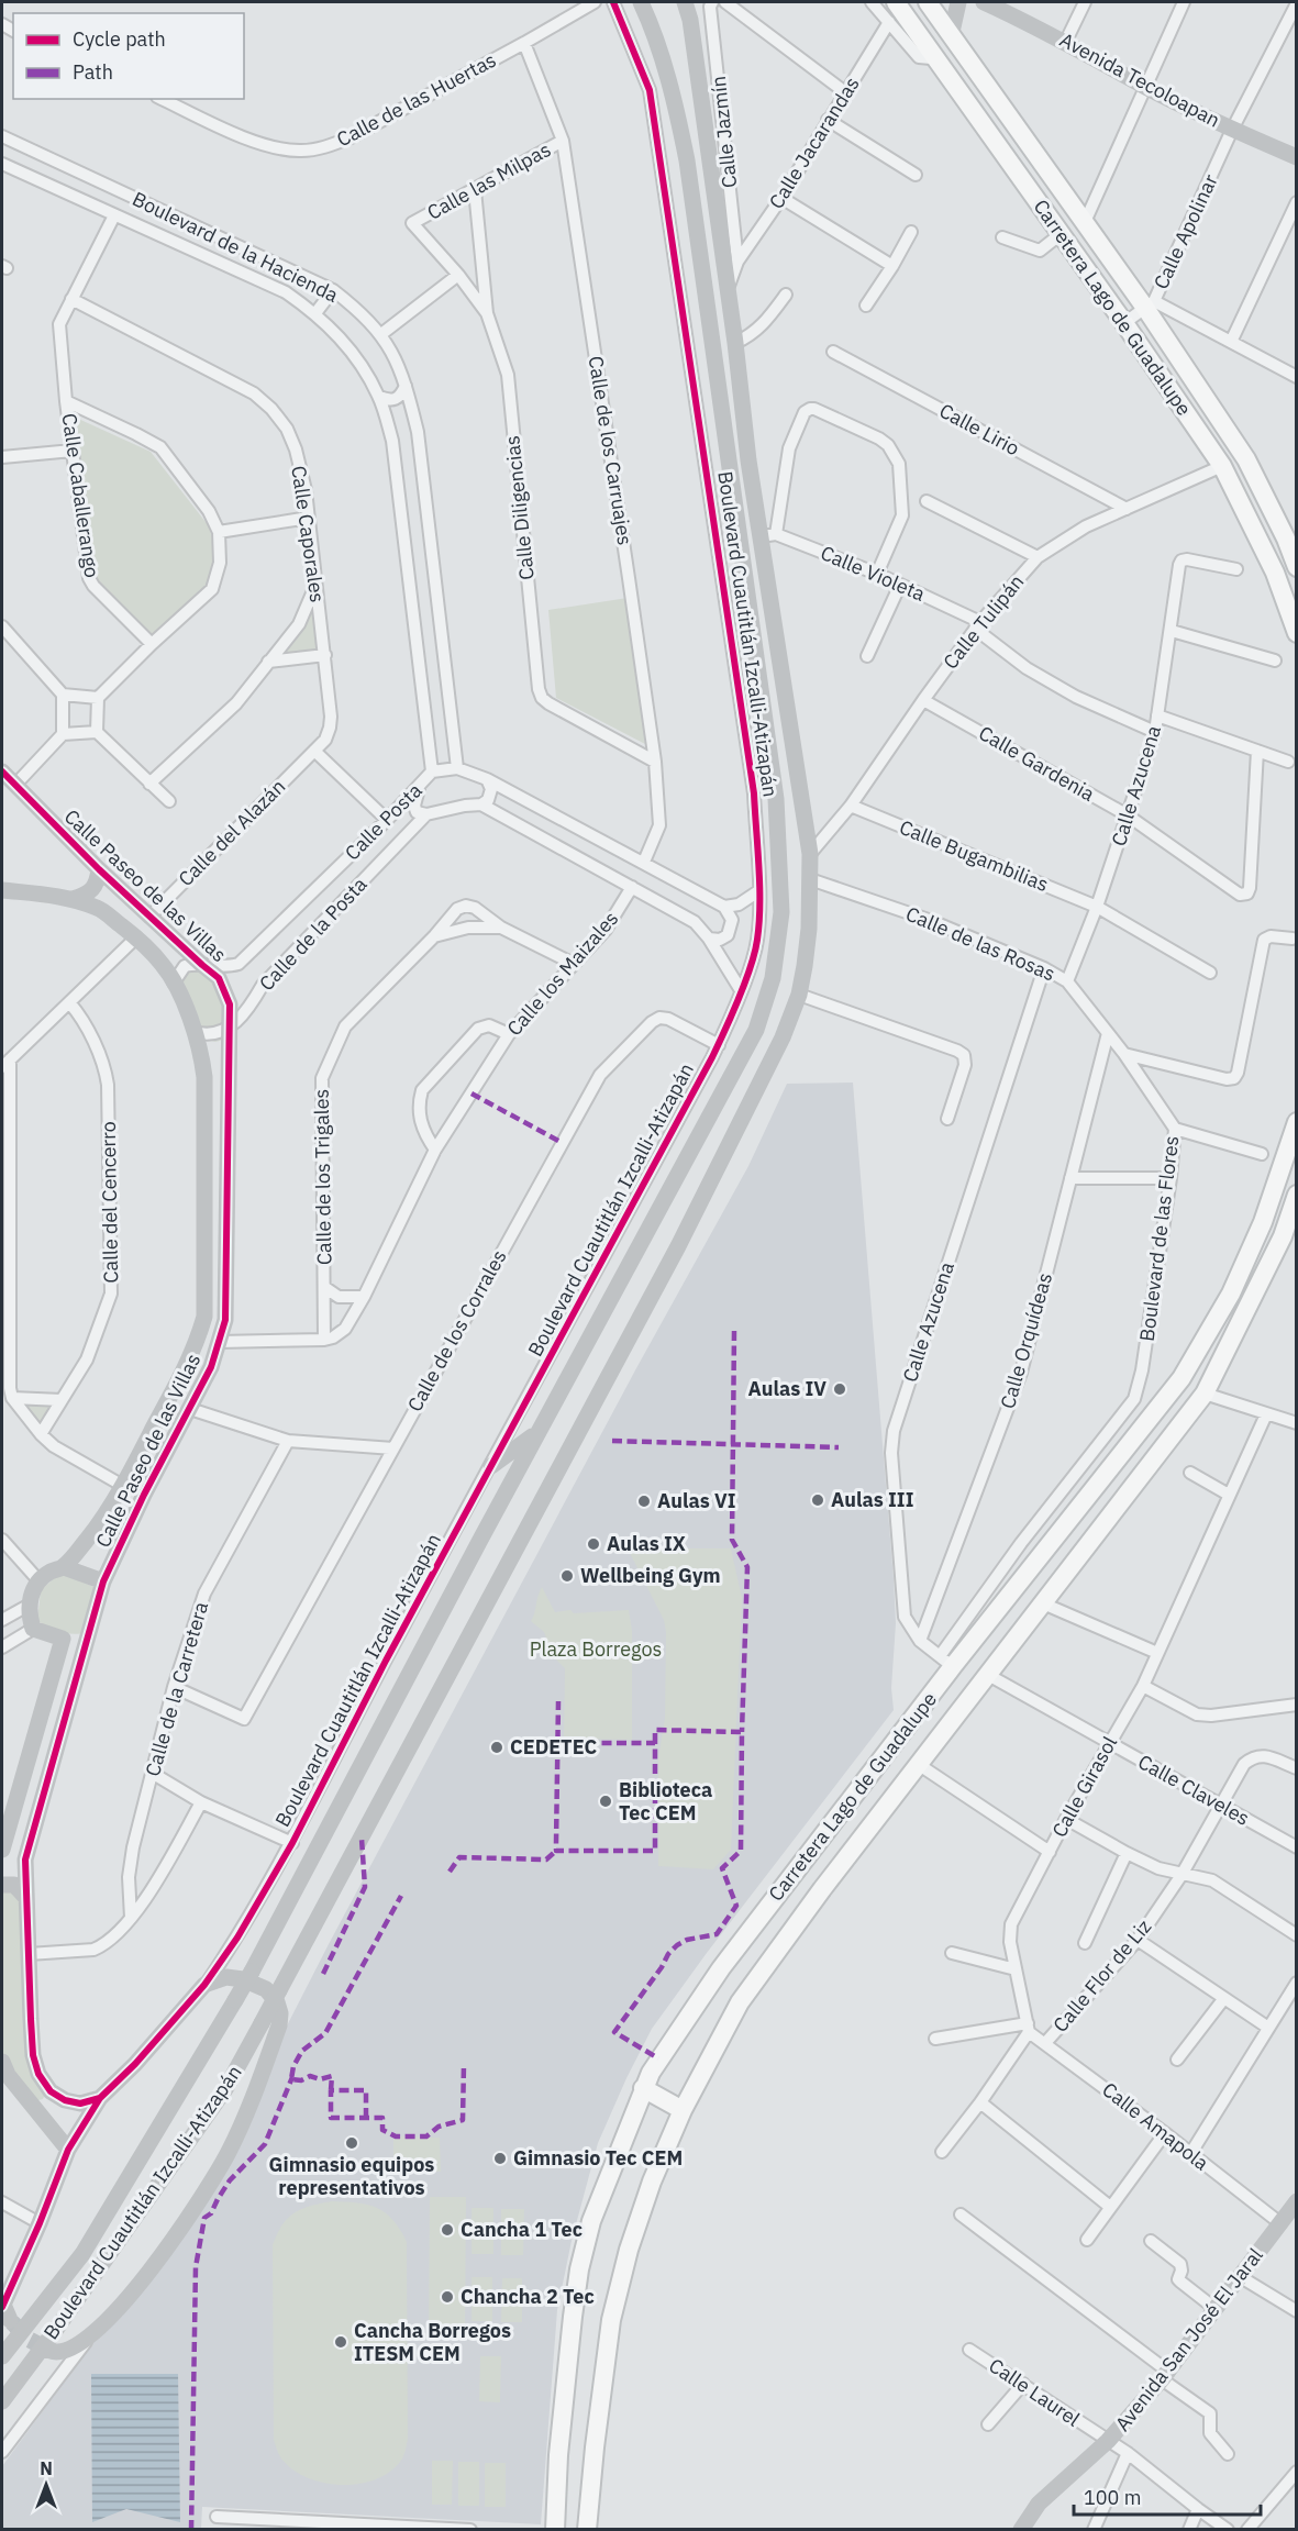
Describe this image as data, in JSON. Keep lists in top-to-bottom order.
{
  "streets": {
    "main road": [
      "Avenida Tecoloapan",
      "Carretera Lago de Guadalupe",
      "Boulevard Cuautitlán Izcalli-Atizapán",
      "Calle Paseo de las Villas",
      "Avenida San José El Jaral"
    ],
    "street": [
      "Calle de las Huertas",
      "Calle Jazmín",
      "Calle Jacarandas",
      "Calle las Milpas",
      "Calle Apolinar",
      "Boulevard de la Hacienda",
      "Calle Lirio",
      "Calle de los Carruajes",
      "Calle Caballerango",
      "Calle Diligencias",
      "Calle Caporales",
      "Calle Violeta",
      "Calle Tulipán",
      "Calle Gardenia",
      "Calle Azucena",
      "Calle Posta",
      "Calle del Alazán",
      "Calle Bugambilias",
      "Calle de la Posta",
      "Calle de las Rosas",
      "Calle los Maizales",
      "Calle de los Trigales",
      "Calle del Cencerro",
      "Boulevard de las Flores",
      "Calle de los Corrales",
      "Calle Orquídeas",
      "Calle de la Carretera",
      "Calle Girasol",
      "Calle Claveles",
      "Calle Flor de Liz",
      "Calle Amapola",
      "Calle Laurel"
    ]
  },
  "crossings": [
    ["Avenida Tecoloapan", "Calle Apolinar"],
    ["Calle de las Huertas", "Calle de los Carruajes"],
    ["Calle Jazmín", "Calle Jacarandas"],
    ["Calle Jazmín", "Boulevard Cuautitlán Izcalli-Atizapán"],
    ["Calle Jacarandas", "Boulevard Cuautitlán Izcalli-Atizapán"],
    ["Calle las Milpas", "Calle de los Carruajes"],
    ["Calle las Milpas", "Calle Diligencias"],
    ["Calle Apolinar", "Carretera Lago de Guadalupe"],
    ["Boulevard de la Hacienda", "Calle Caballerango"],
    ["Boulevard de la Hacienda", "Calle Posta"],
    ["Carretera Lago de Guadalupe", "Calle Tulipán"],
    ["Carretera Lago de Guadalupe", "Calle Azucena"],
    ["Carretera Lago de Guadalupe", "Calle Claveles"],
    ["Calle Lirio", "Calle Tulipán"],
    ["Calle de los Carruajes", "Calle Diligencias"],
    ["Calle de los Carruajes", "Calle Posta"],
    ["Calle Caballerango", "Calle Caporales"],
    ["Calle Caporales", "Calle del Alazán"],
    ["Calle Violeta", "Calle Tulipán"],
    ["Calle Violeta", "Boulevard Cuautitlán Izcalli-Atizapán"],
    ["Calle Violeta", "Calle Azucena"],
    ["Calle Tulipán", "Boulevard Cuautitlán Izcalli-Atizapán"],
    ["Calle Tulipán", "Calle Gardenia"],
    ["Calle Tulipán", "Calle Bugambilias"],
    ["Boulevard Cuautitlán Izcalli-Atizapán", "Calle de las Rosas"],
    ["Boulevard Cuautitlán Izcalli-Atizapán", "Calle de los Corrales"],
    ["Calle Gardenia", "Calle Azucena"],
    ["Calle Azucena", "Calle Bugambilias"],
    ["Calle Azucena", "Calle de las Rosas"],
    ["Calle Azucena", "Calle Orquídeas"],
    ["Calle Posta", "Calle Paseo de las Villas"],
    ["Calle Posta", "Calle de la Posta"],
    ["Calle del Alazán", "Calle Paseo de las Villas"],
    ["Calle Paseo de las Villas", "Calle de la Posta"],
    ["Calle de las Rosas", "Boulevard de las Flores"],
    ["Calle de las Rosas", "Calle Orquídeas"],
    ["Calle los Maizales", "Calle de los Trigales"],
    ["Calle de los Corrales", "Calle de la Carretera"],
    ["Calle Girasol", "Calle Claveles"],
    ["Calle Girasol", "Calle Amapola"],
    ["Calle Claveles", "Calle Flor de Liz"],
    ["Calle Flor de Liz", "Calle Amapola"],
    ["Calle Amapola", "Avenida San José El Jaral"],
    ["Avenida San José El Jaral", "Calle Laurel"]
  ],
  "parks": ["Plaza Borregos"],
  "places": [
    "Aulas IV",
    "Aulas III",
    "Aulas VI",
    "Aulas IX",
    "Wellbeing Gym",
    "CEDETEC",
    "Biblioteca Tec CEM",
    "Gimnasio equipos representativos",
    "Gimnasio Tec CEM",
    "Cancha 1 Tec",
    "Chancha 2 Tec",
    "Cancha Borregos ITESM CEM"
  ],
  "legend": ["Cycle path", "Path"],
  "scale_bar": "100 m",
  "north": "top"
}
